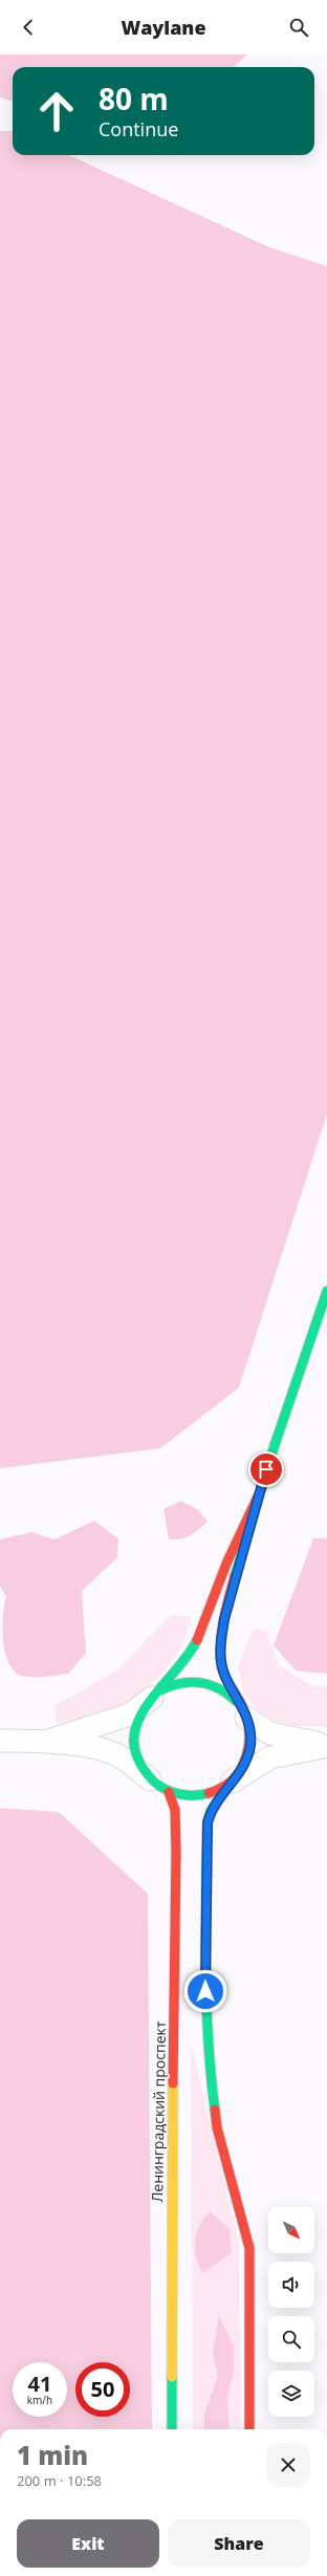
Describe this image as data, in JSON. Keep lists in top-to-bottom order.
{
  "streets": {
    "main road": ["Ленинградский проспект"]
  },
  "north": "bottom right",
  "page": {
    "header": "Waylane",
    "turn": ["80 m", "Continue"],
    "speed": "41 km/h",
    "limit": "50",
    "heading": ["1 min", "200 m · 10:58"],
    "buttons": ["Exit", "Share"]
  }
}
